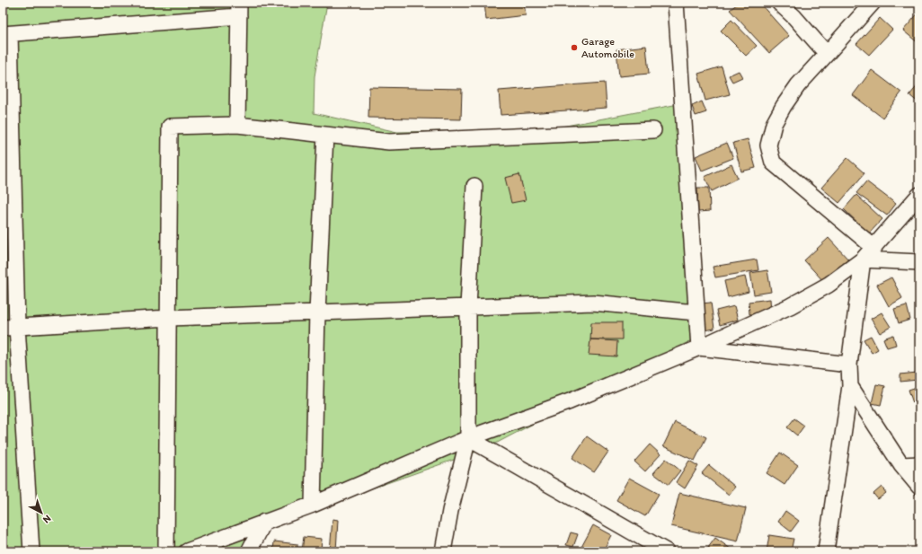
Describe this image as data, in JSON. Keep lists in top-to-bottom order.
{
  "places": ["Garage Automobile"],
  "north": "bottom right"
}
